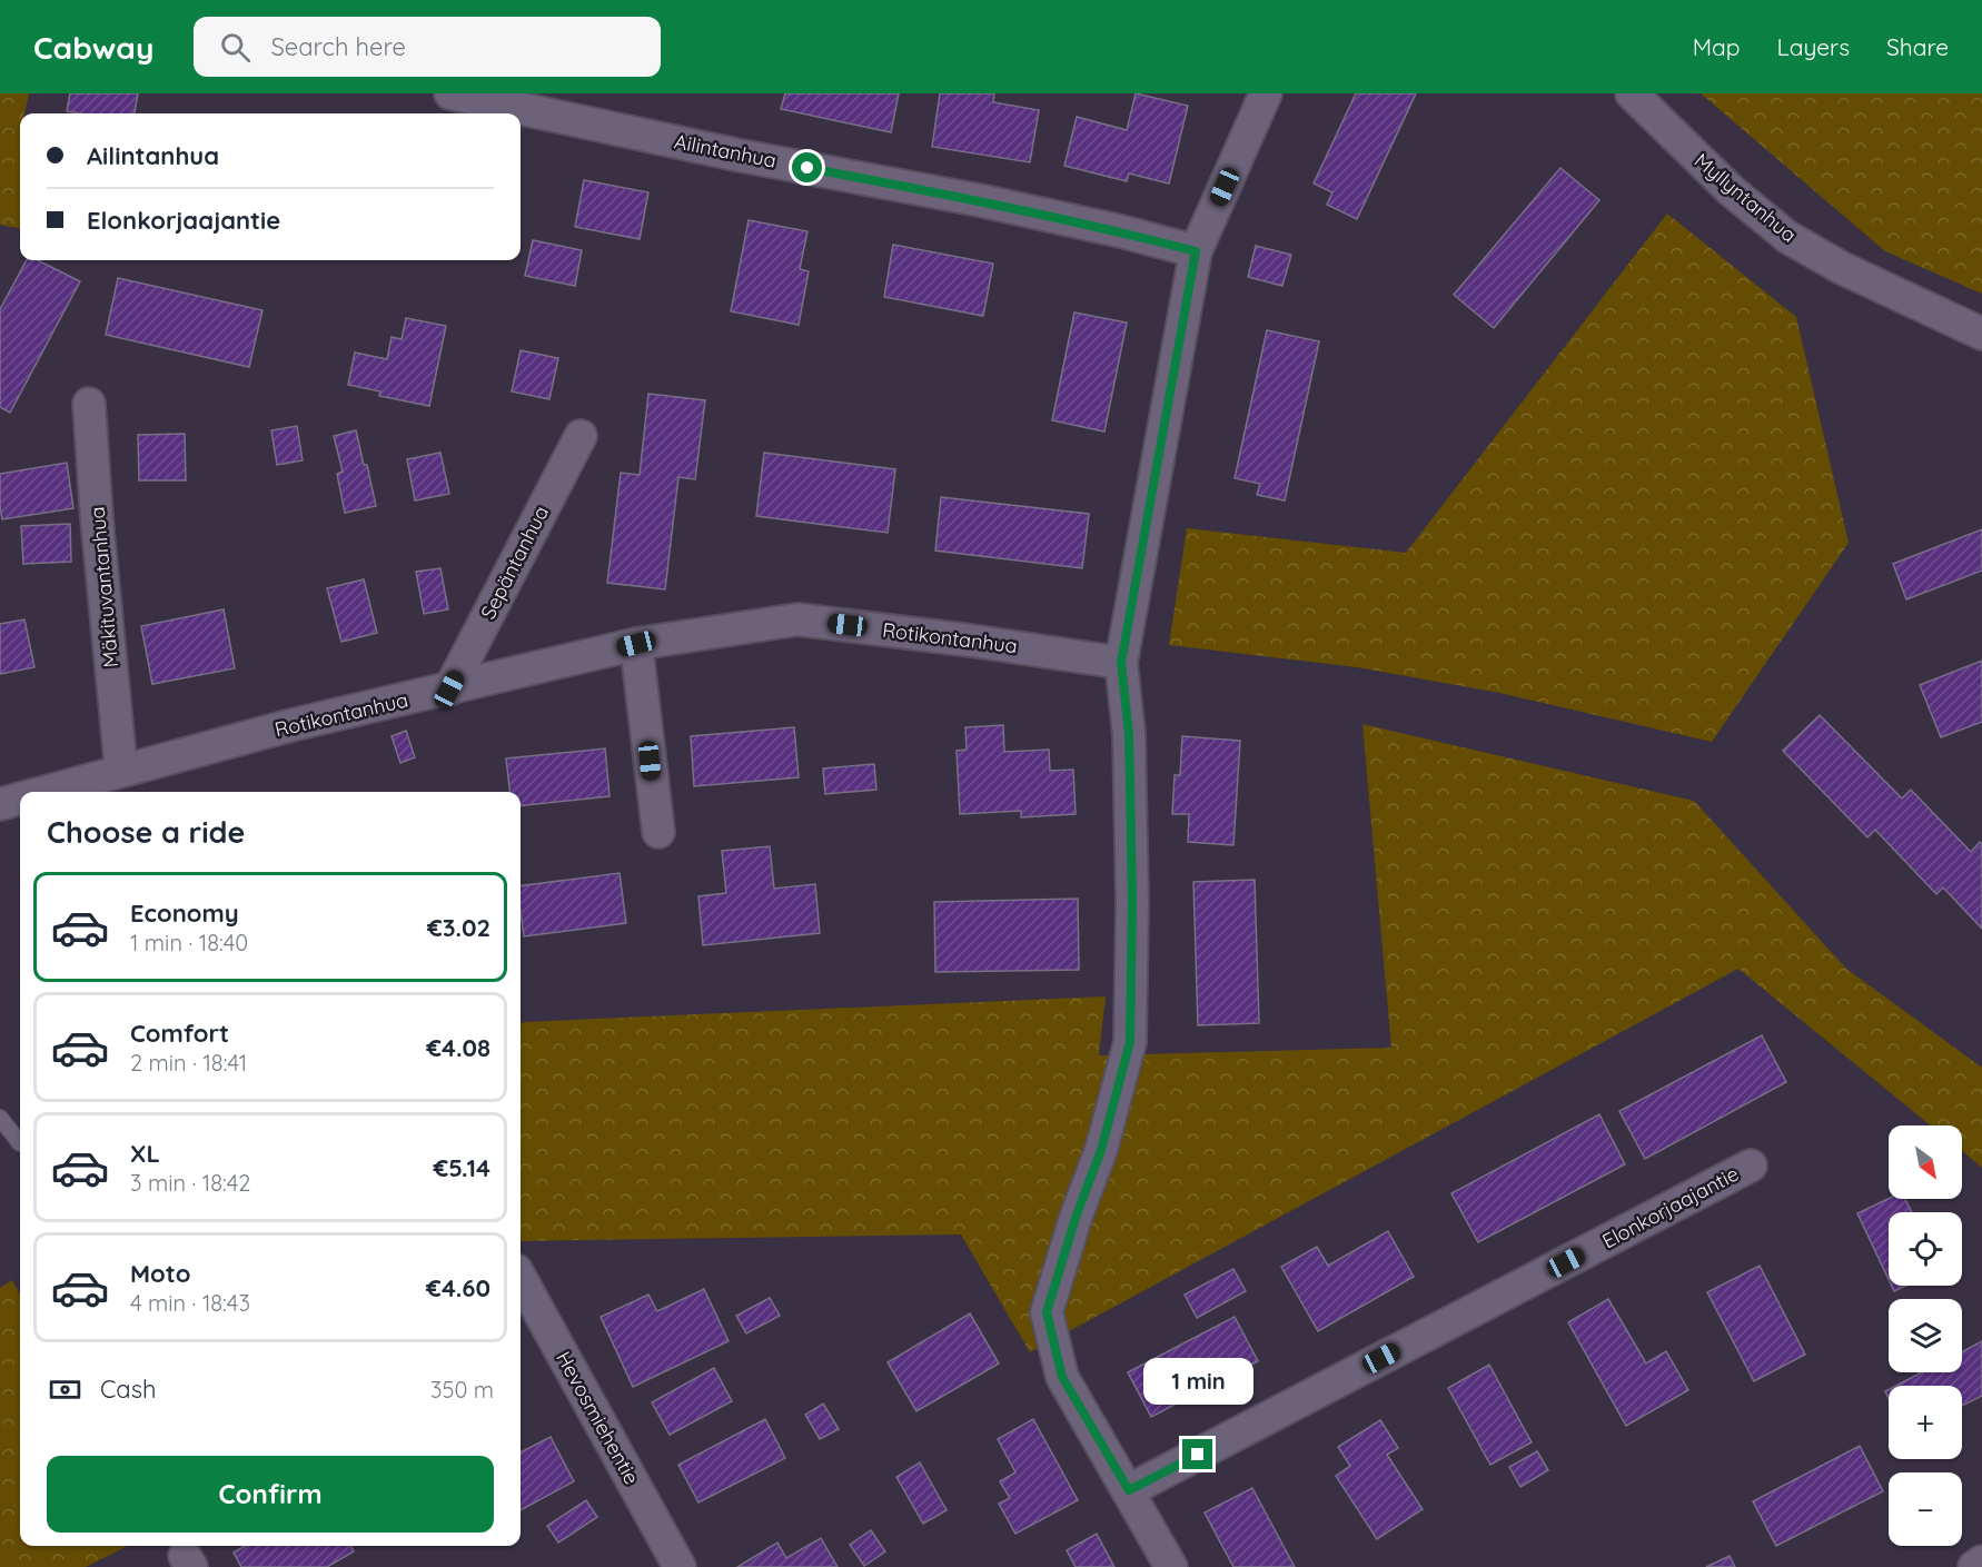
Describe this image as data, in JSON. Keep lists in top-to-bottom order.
{
  "streets": {
    "street": [
      "Ailintanhua",
      "Myllyntanhua",
      "Sepäntanhua",
      "Mäkituvantanhua",
      "Rotikontanhua",
      "Elonkorjaajantie",
      "Hevosmiehentie"
    ]
  },
  "crossings": [
    ["Sepäntanhua", "Rotikontanhua"],
    ["Mäkituvantanhua", "Rotikontanhua"]
  ],
  "north": "bottom right",
  "page": {
    "header": "Cabway",
    "search": "Search here",
    "nav": ["Map", "Layers", "Share"],
    "banner": ["Ailintanhua", "Elonkorjaajantie"],
    "heading": "Choose a ride",
    "list": [
      {
        "name": "Economy",
        "note": "1 min · 18:40",
        "value": "€3.02"
      },
      {
        "name": "Comfort",
        "note": "2 min · 18:41",
        "value": "€4.08"
      },
      {
        "name": "XL",
        "note": "3 min · 18:42",
        "value": "€5.14"
      },
      {
        "name": "Moto",
        "note": "4 min · 18:43",
        "value": "€4.60"
      }
    ],
    "map_buttons": ["+", "−"],
    "pay": ["Cash", "350 m"],
    "bubble": "1 min",
    "buttons": "Confirm"
  }
}
